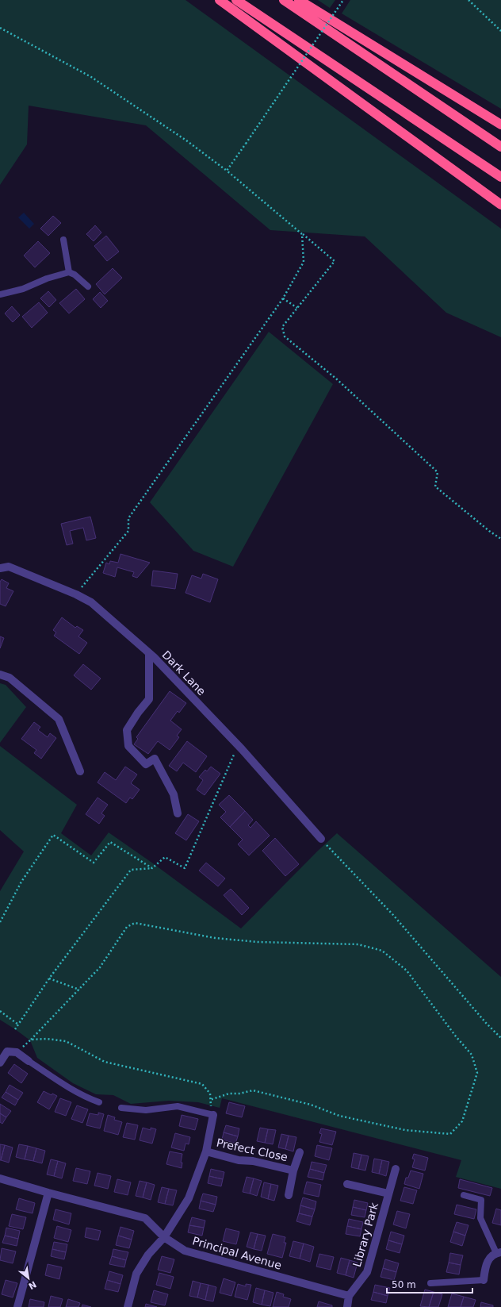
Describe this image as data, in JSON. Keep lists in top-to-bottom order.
{
  "streets": {
    "street": [
      "Dark Lane",
      "Prefect Close",
      "Library Park",
      "Principal Avenue"
    ]
  },
  "crossings": [
    ["Library Park", "Principal Avenue"]
  ],
  "scale_bar": "50 m",
  "north": "bottom right"
}
